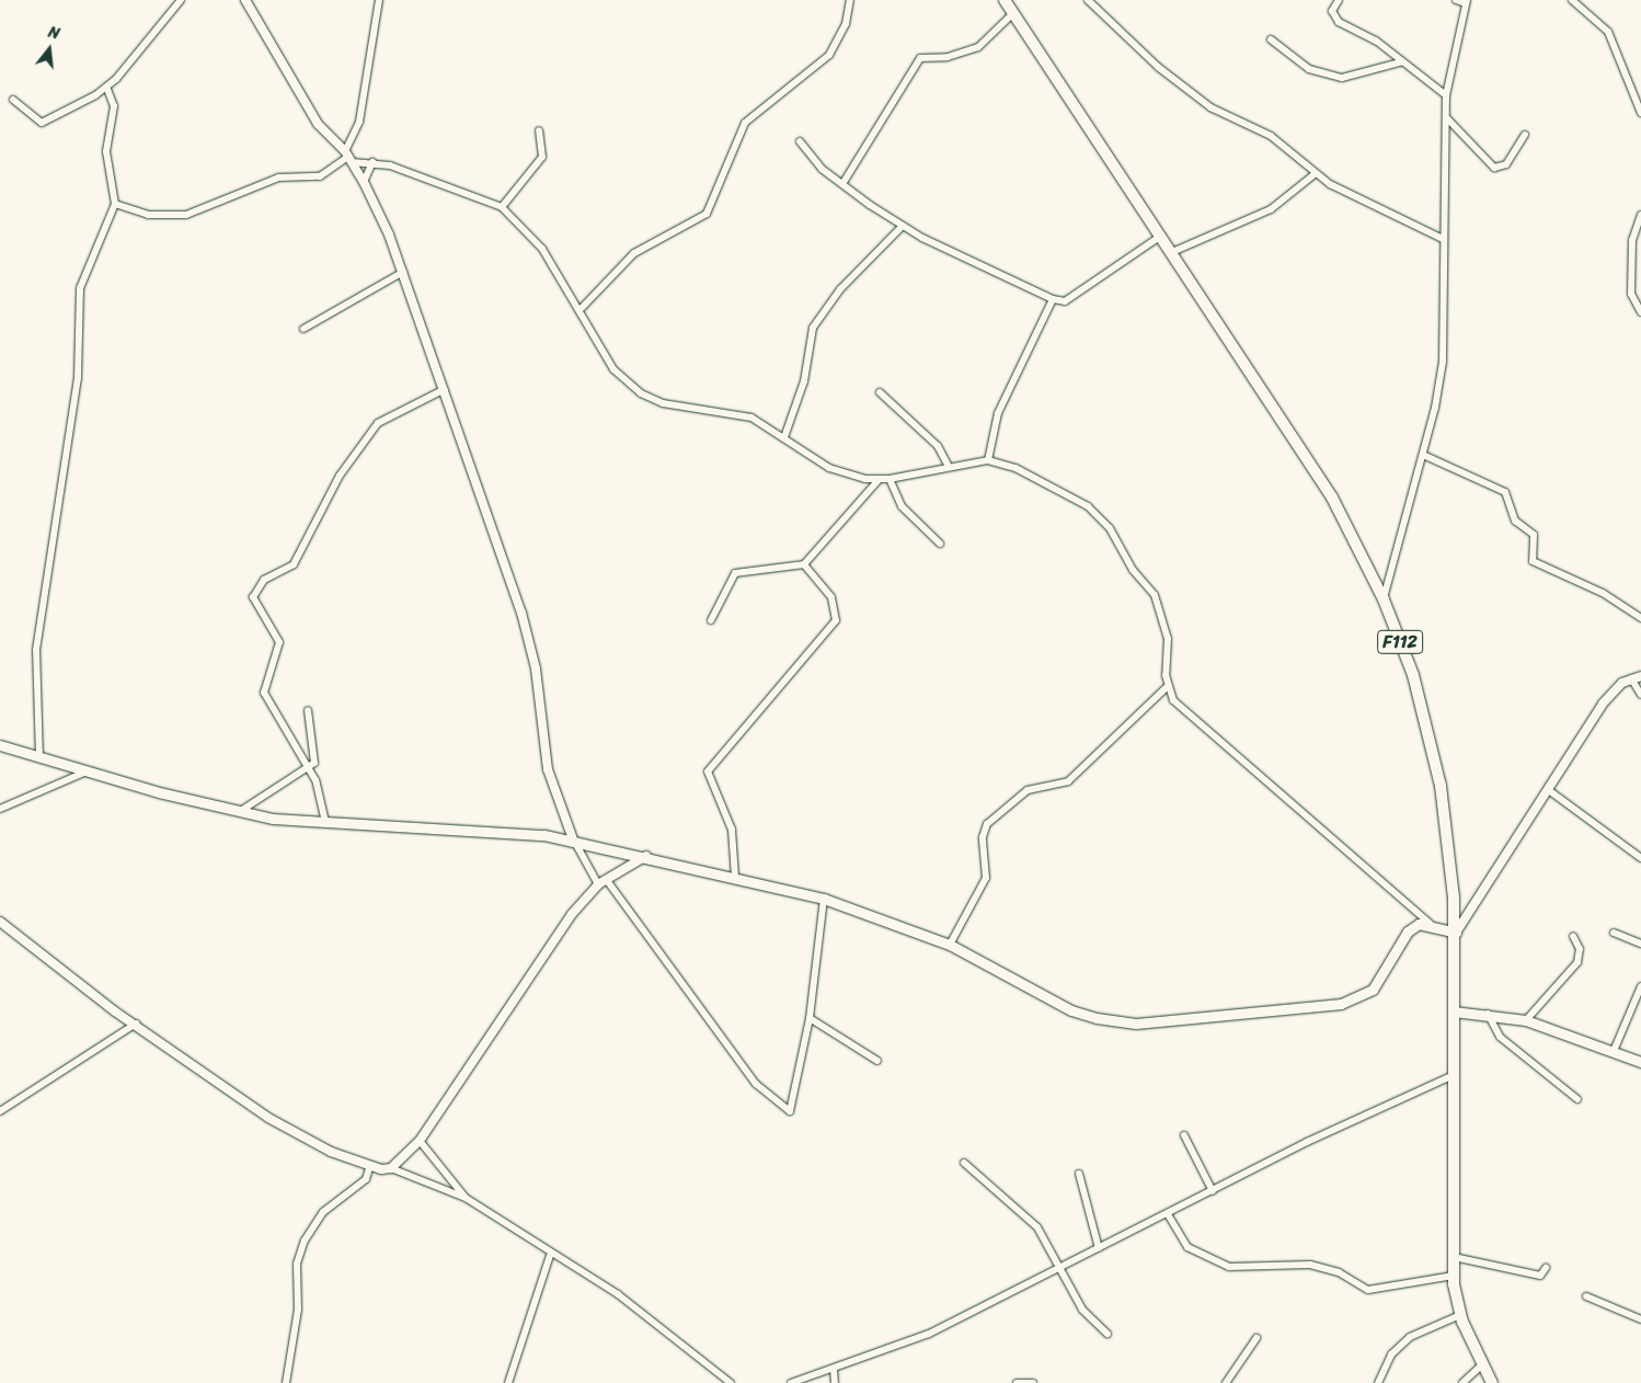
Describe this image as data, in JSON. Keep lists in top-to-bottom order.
{
  "streets": {
    "main road": ["F112"]
  },
  "north": "top"
}
